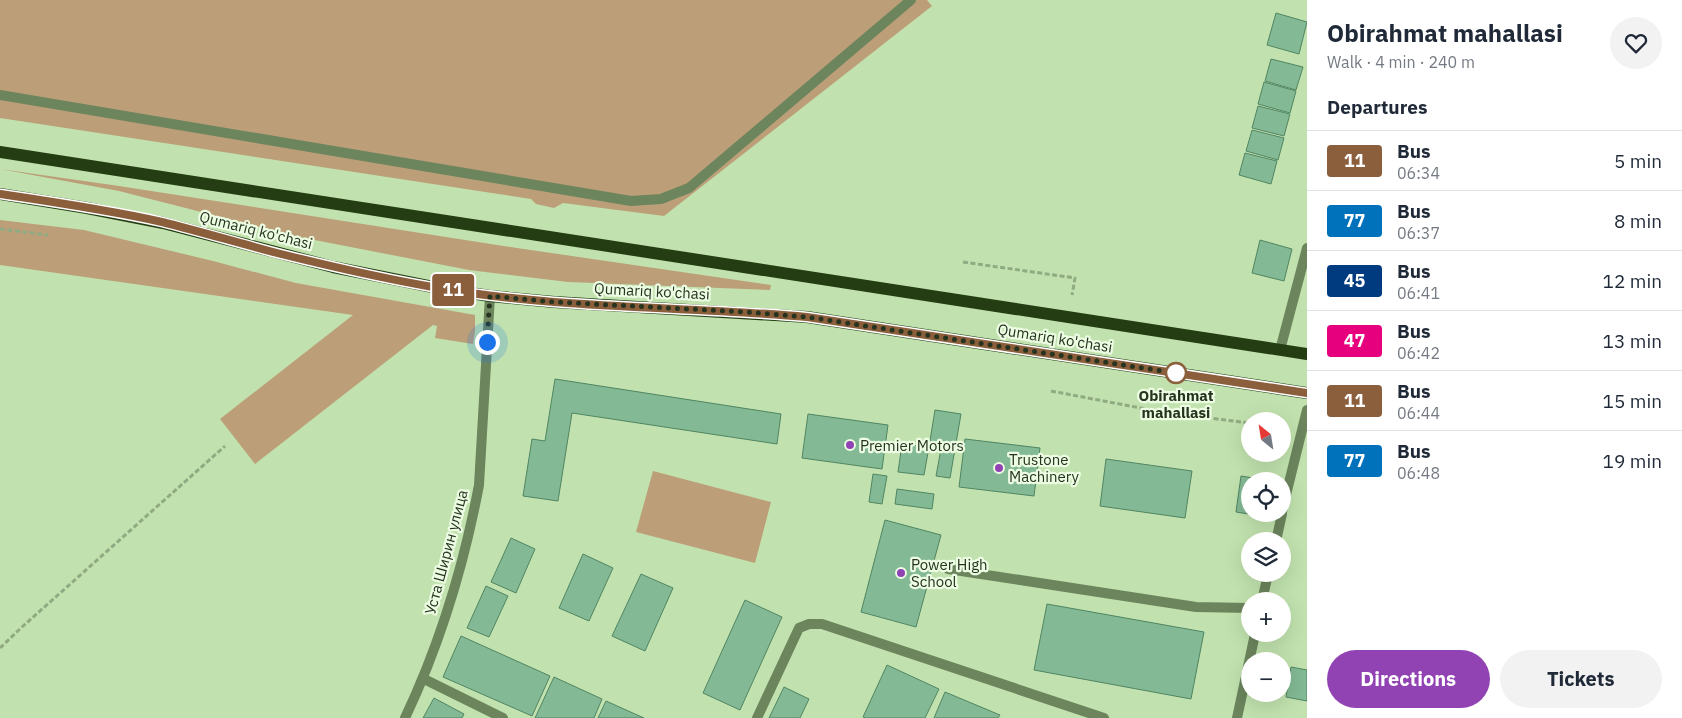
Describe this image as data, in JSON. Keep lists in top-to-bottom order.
{
  "streets": {
    "main road": ["Qumariq ko'chasi"],
    "street": ["Уста Ширин улица"]
  },
  "crossings": [
    ["Qumariq ko'chasi", "Уста Ширин улица"]
  ],
  "places": [
    "Obirahmat mahallasi",
    "Premier Motors",
    "Trustone Machinery",
    "Power High School"
  ],
  "lines": ["bus line 11"],
  "north": "top left",
  "page": {
    "on_map": "11",
    "heading": [
      ["Obirahmat mahallasi", "Walk · 4 min · 240 m"],
      "Departures"
    ],
    "list": [
      {
        "mark": "11",
        "name": "Bus",
        "note": "06:34",
        "value": "5 min"
      },
      {
        "mark": "77",
        "name": "Bus",
        "note": "06:37",
        "value": "8 min"
      },
      {
        "mark": "45",
        "name": "Bus",
        "note": "06:41",
        "value": "12 min"
      },
      {
        "mark": "47",
        "name": "Bus",
        "note": "06:42",
        "value": "13 min"
      },
      {
        "mark": "11",
        "name": "Bus",
        "note": "06:44",
        "value": "15 min"
      },
      {
        "mark": "77",
        "name": "Bus",
        "note": "06:48",
        "value": "19 min"
      }
    ],
    "map_buttons": ["+", "−"],
    "buttons": ["Directions", "Tickets"]
  }
}
